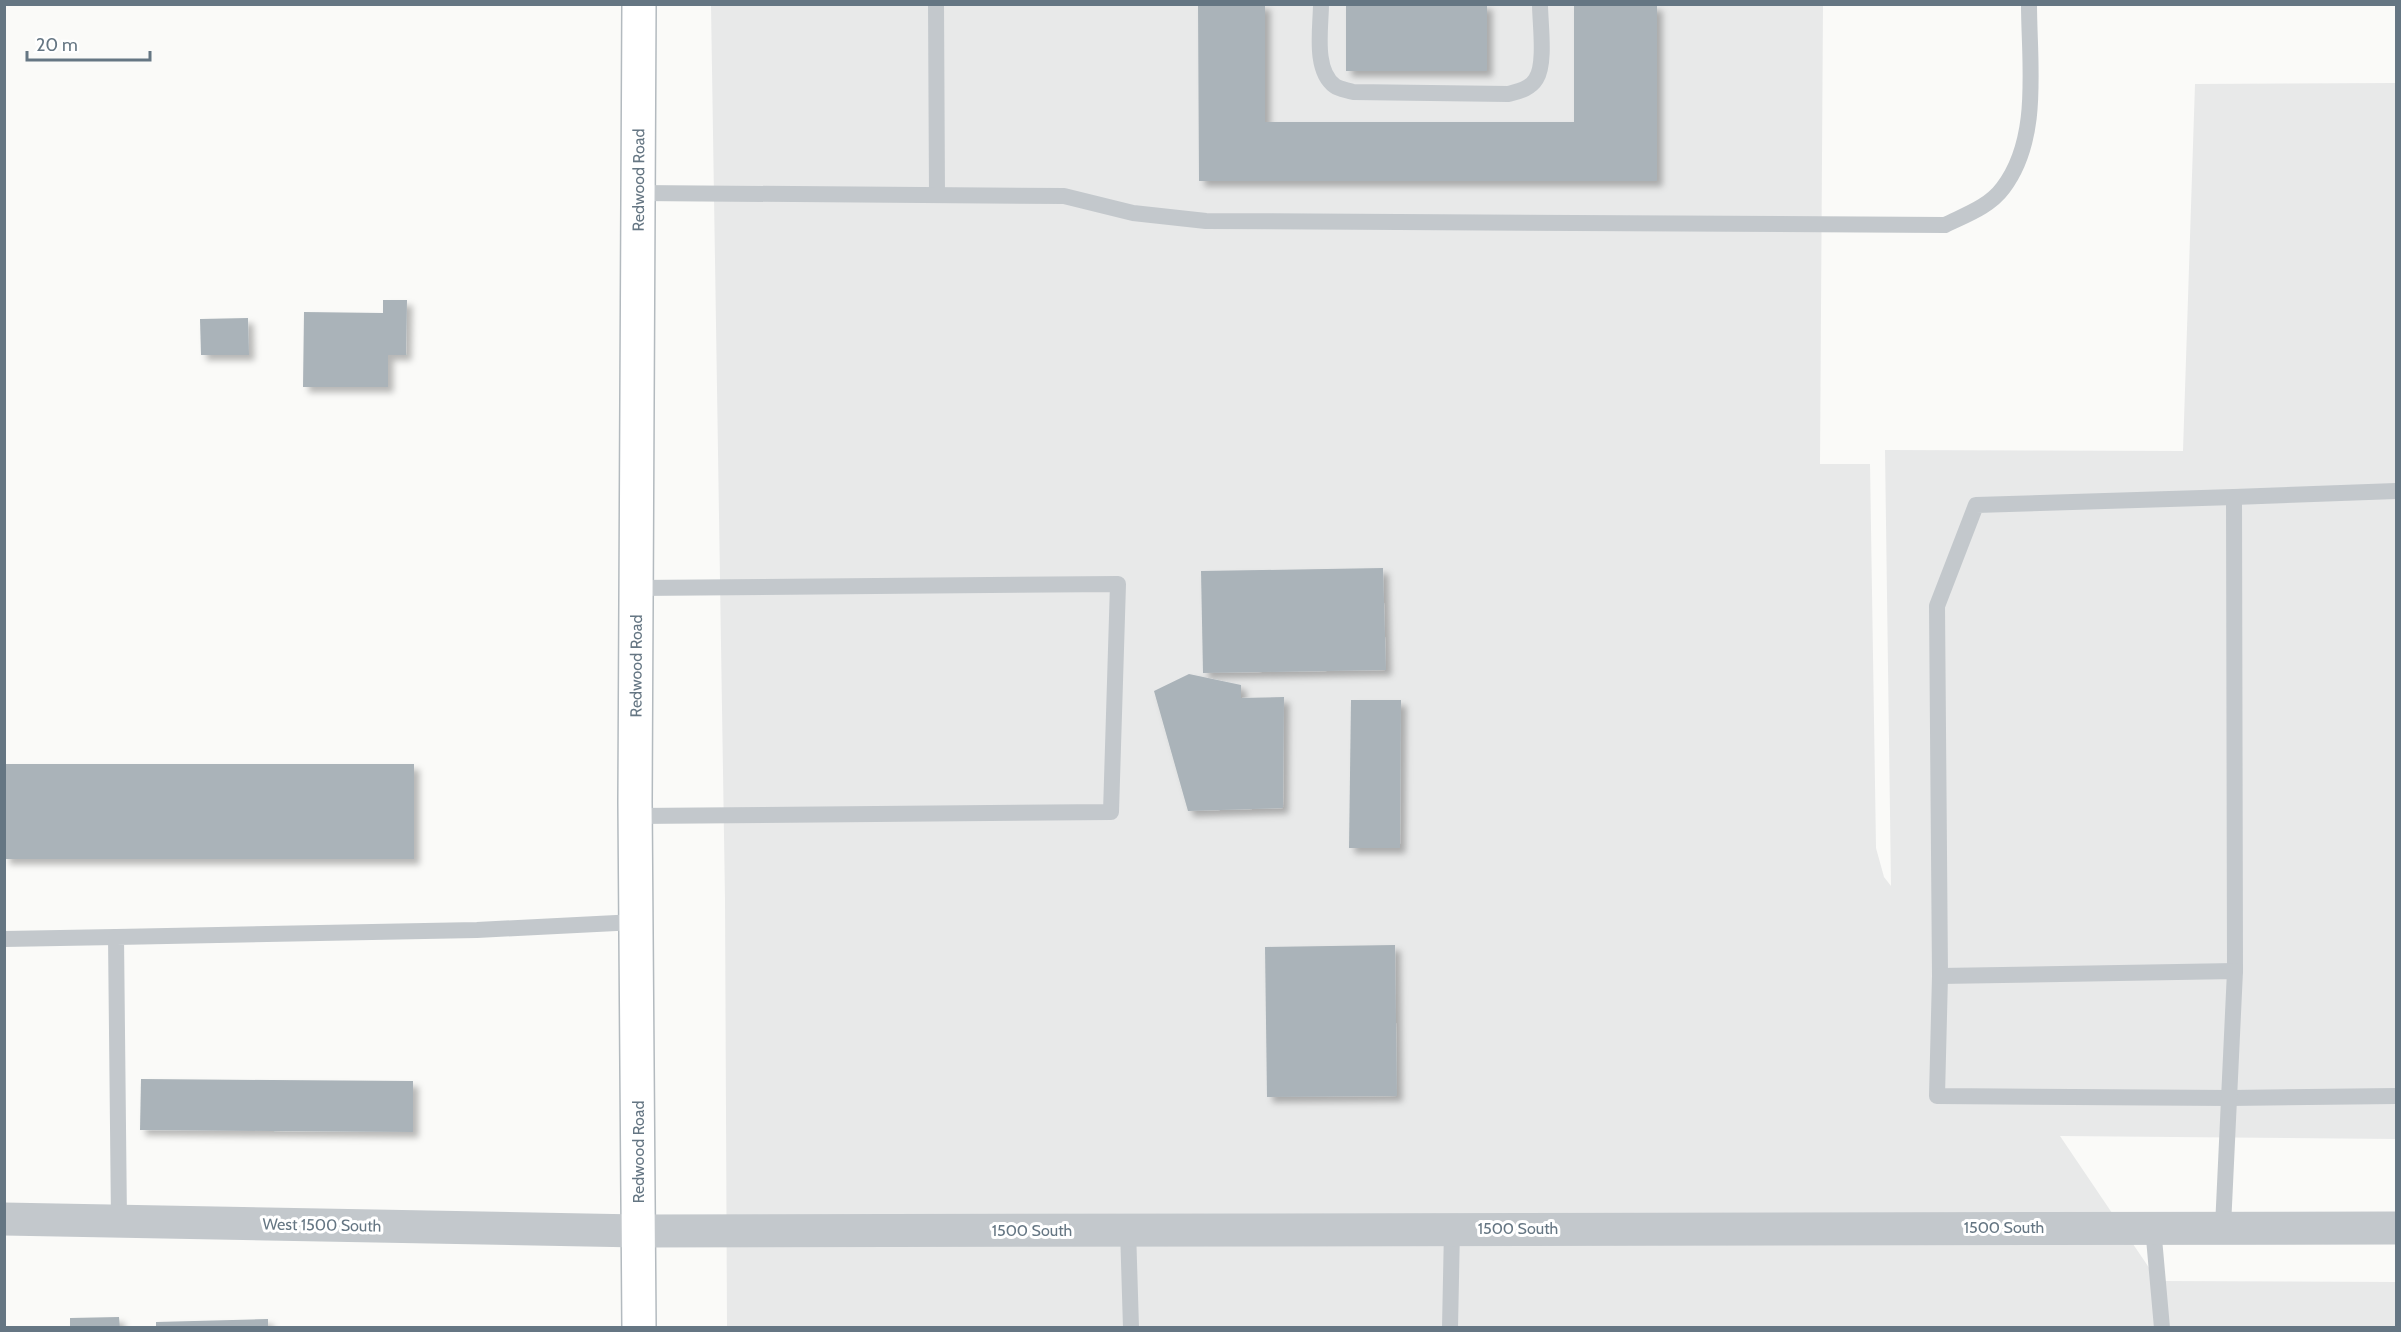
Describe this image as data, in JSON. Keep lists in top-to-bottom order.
{
  "streets": {
    "main road": ["Redwood Road"],
    "street": ["West 1500 South", "1500 South"]
  },
  "crossings": [
    ["Redwood Road", "West 1500 South"],
    ["Redwood Road", "1500 South"],
    ["West 1500 South", "1500 South"]
  ],
  "scale_bar": "20 m"
}
